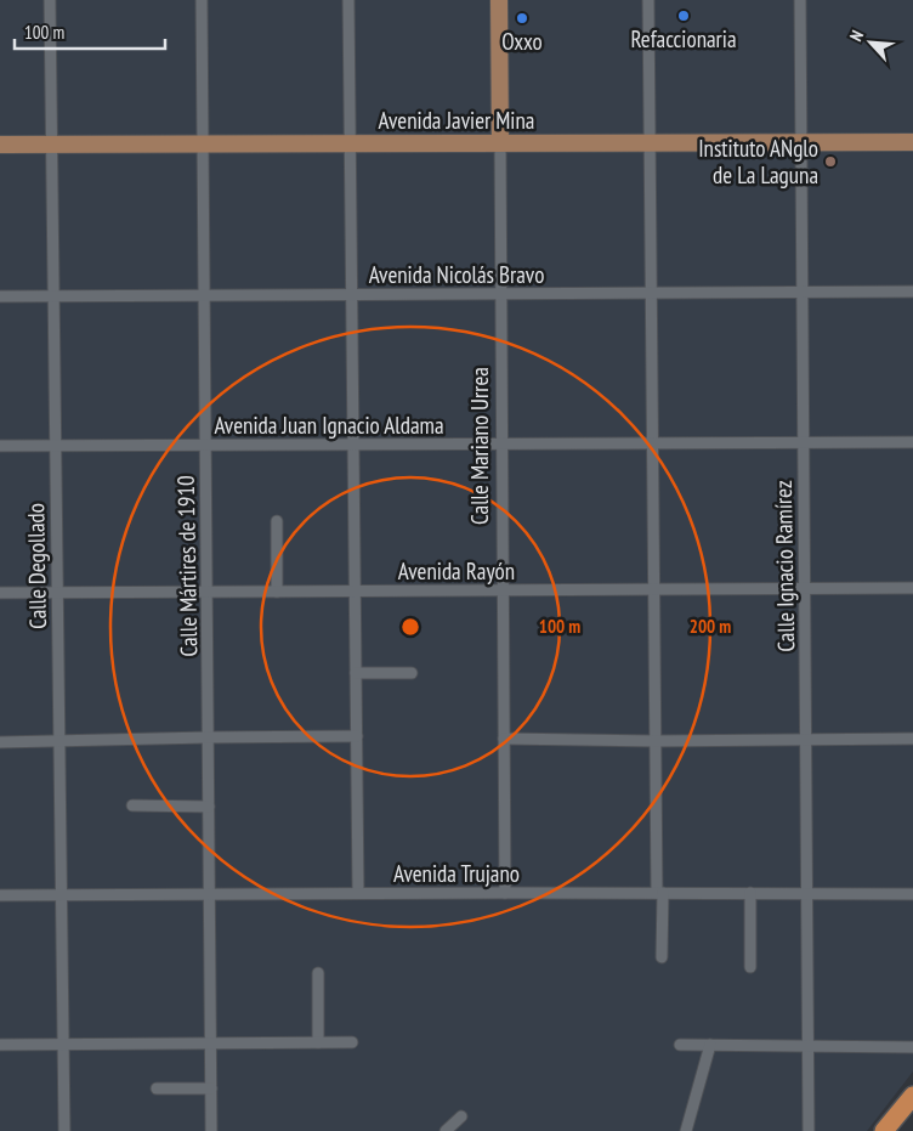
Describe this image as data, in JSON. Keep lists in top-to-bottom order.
{
  "streets": {
    "main road": ["Avenida Javier Mina", "Calle Mariano Urrea"],
    "street": [
      "Avenida Nicolás Bravo",
      "Avenida Juan Ignacio Aldama",
      "Calle Degollado",
      "Calle Mártires de 1910",
      "Calle Ignacio Ramírez",
      "Avenida Rayón",
      "Avenida Trujano"
    ]
  },
  "crossings": [
    ["Avenida Javier Mina", "Calle Mariano Urrea"],
    ["Avenida Javier Mina", "Calle Degollado"],
    ["Avenida Javier Mina", "Calle Mártires de 1910"],
    ["Avenida Javier Mina", "Calle Ignacio Ramírez"],
    ["Avenida Nicolás Bravo", "Calle Mariano Urrea"],
    ["Avenida Nicolás Bravo", "Calle Degollado"],
    ["Avenida Nicolás Bravo", "Calle Mártires de 1910"],
    ["Avenida Nicolás Bravo", "Calle Ignacio Ramírez"],
    ["Avenida Juan Ignacio Aldama", "Calle Mariano Urrea"],
    ["Avenida Juan Ignacio Aldama", "Calle Degollado"],
    ["Avenida Juan Ignacio Aldama", "Calle Mártires de 1910"],
    ["Avenida Juan Ignacio Aldama", "Calle Ignacio Ramírez"],
    ["Calle Mariano Urrea", "Avenida Rayón"],
    ["Calle Mariano Urrea", "Avenida Trujano"],
    ["Calle Degollado", "Avenida Rayón"],
    ["Calle Degollado", "Avenida Trujano"],
    ["Calle Mártires de 1910", "Avenida Rayón"],
    ["Calle Mártires de 1910", "Avenida Trujano"],
    ["Calle Ignacio Ramírez", "Avenida Rayón"],
    ["Calle Ignacio Ramírez", "Avenida Trujano"]
  ],
  "places": ["Refaccionaria", "Oxxo", "Instituto ANglo de La Laguna"],
  "scale_bar": "100 m",
  "north": "top left",
  "rings": ["100 m", "200 m"]
}
